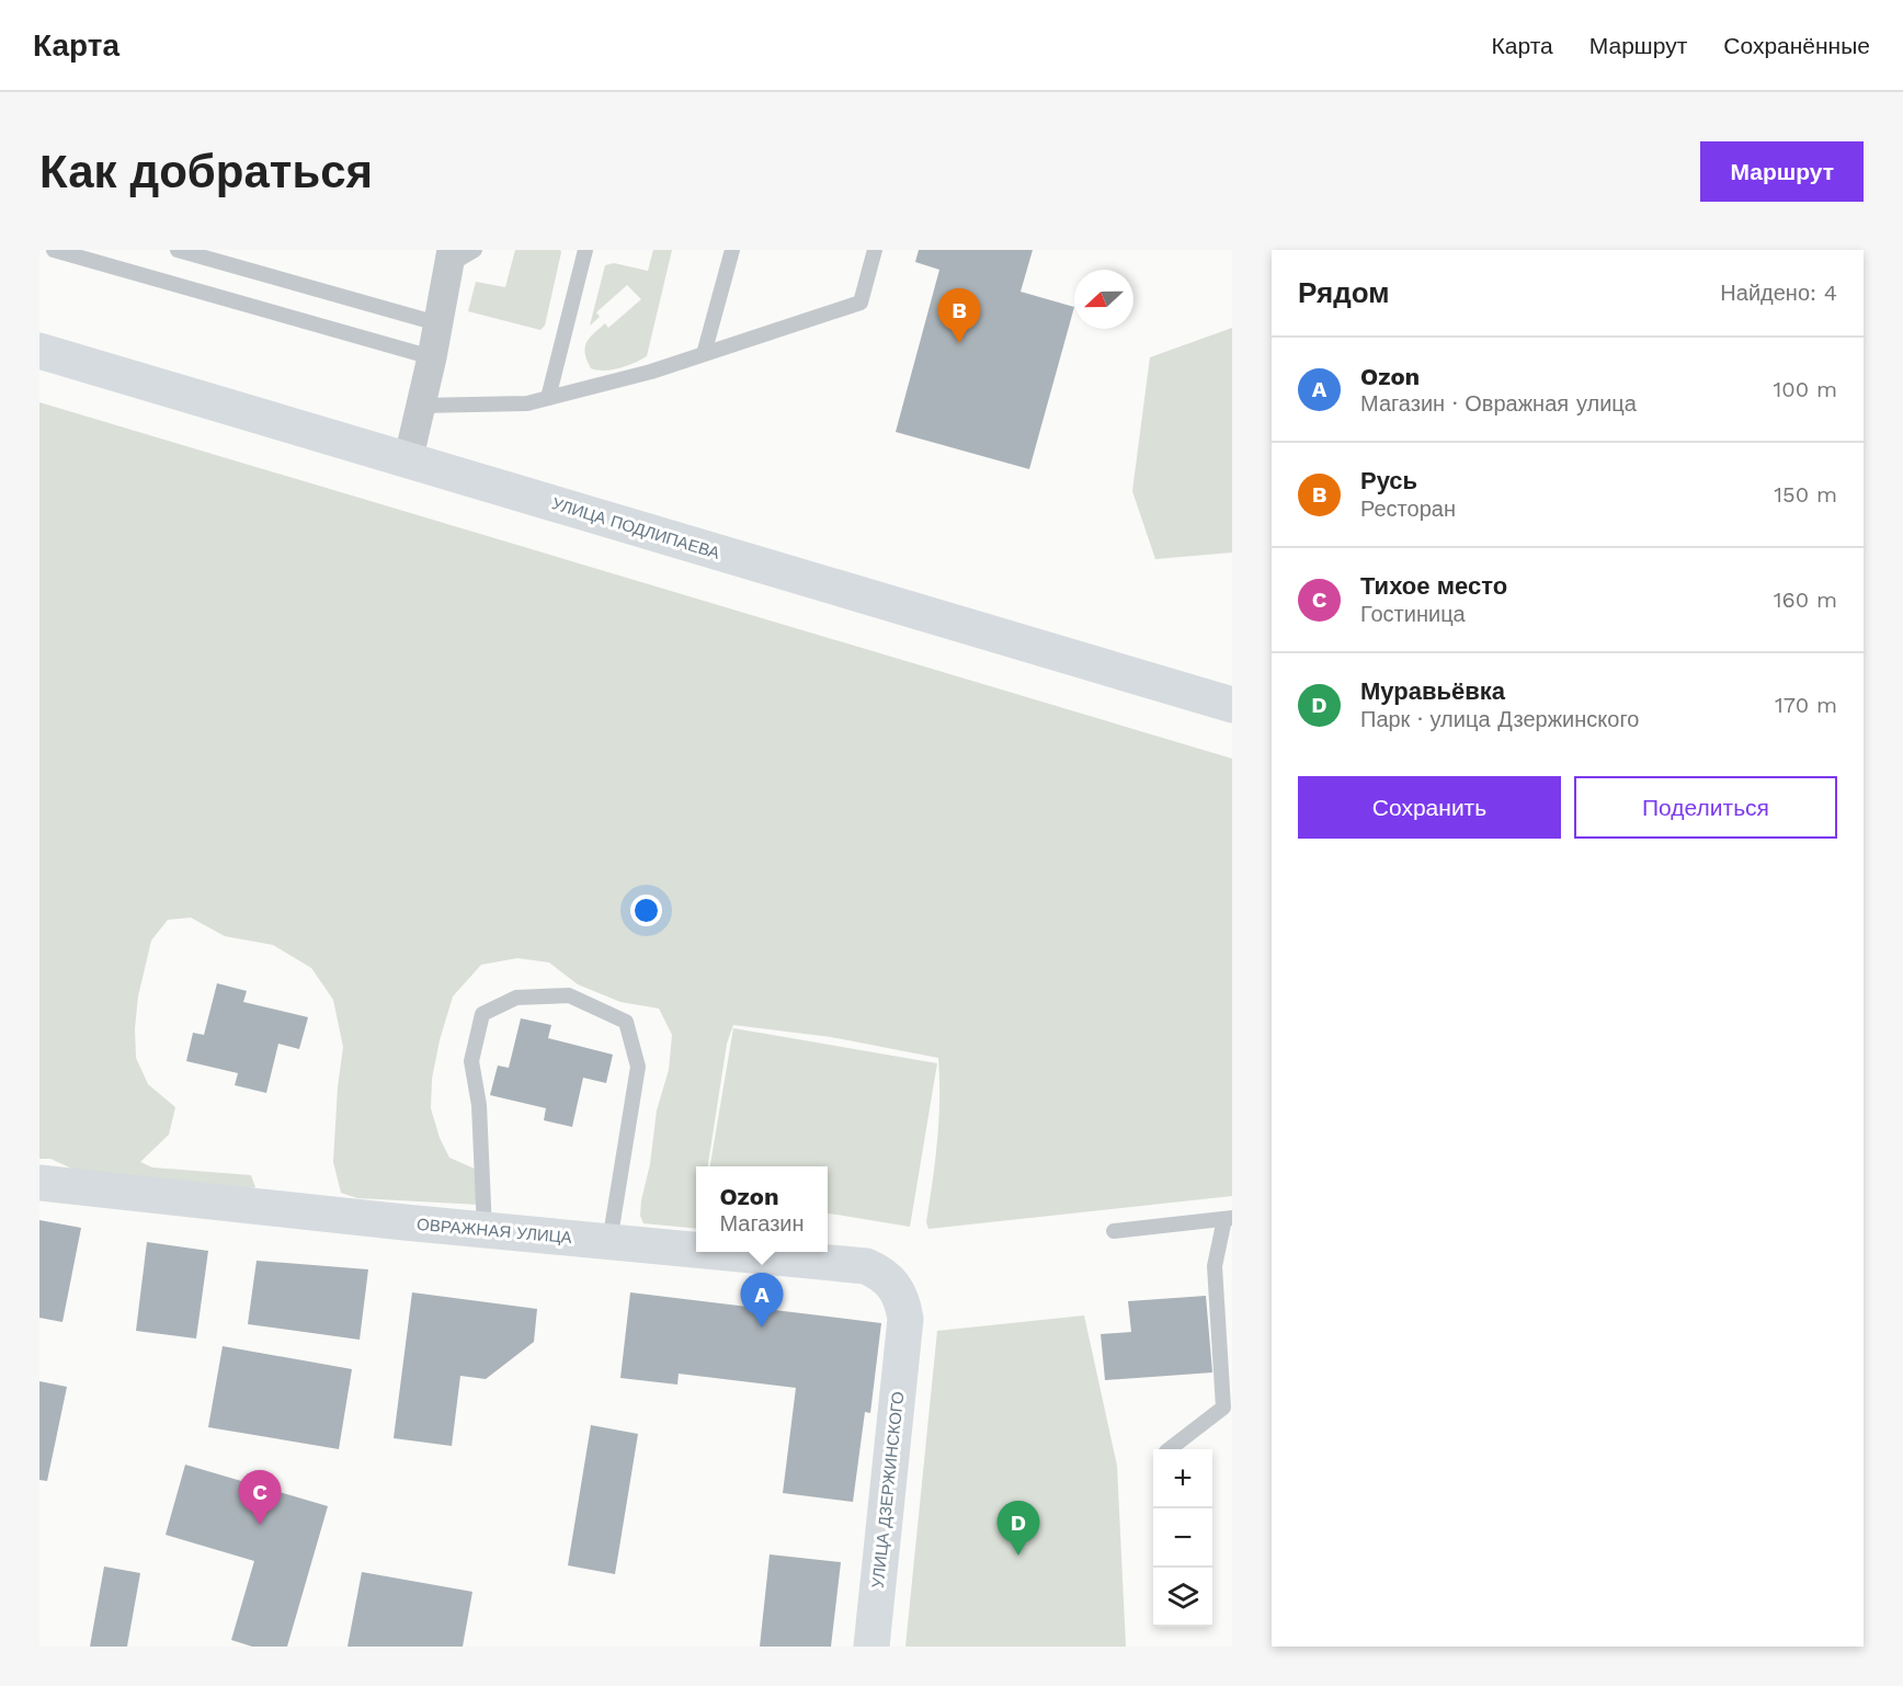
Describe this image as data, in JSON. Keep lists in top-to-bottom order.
{
  "streets": {
    "main road": ["УЛИЦА ПОДЛИПАЕВА", "ОВРАЖНАЯ УЛИЦА", "УЛИЦА ДЗЕРЖИНСКОГО"]
  },
  "crossings": [
    ["ОВРАЖНАЯ УЛИЦА", "УЛИЦА ДЗЕРЖИНСКОГО"]
  ],
  "north": "left",
  "page": {
    "header": "Карта",
    "nav": ["Карта", "Маршрут", "Сохранённые"],
    "buttons": [
      "Маршрут",
      ["Сохранить", "Поделиться"]
    ],
    "title": "Как добраться",
    "heading": ["Рядом", "Найдено: 4"],
    "pins": [
      "B",
      "A",
      "C",
      "D"
    ],
    "list": [
      {
        "mark": "A",
        "name": "Ozon",
        "note": "Магазин · Овражная улица",
        "value": "100 m"
      },
      {
        "mark": "B",
        "name": "Русь",
        "note": "Ресторан",
        "value": "150 m"
      },
      {
        "mark": "C",
        "name": "Тихое место",
        "note": "Гостиница",
        "value": "160 m"
      },
      {
        "mark": "D",
        "name": "Муравьёвка",
        "note": "Парк · улица Дзержинского",
        "value": "170 m"
      }
    ],
    "popup": ["Ozon", "Магазин"],
    "map_buttons": ["+", "−"]
  }
}
